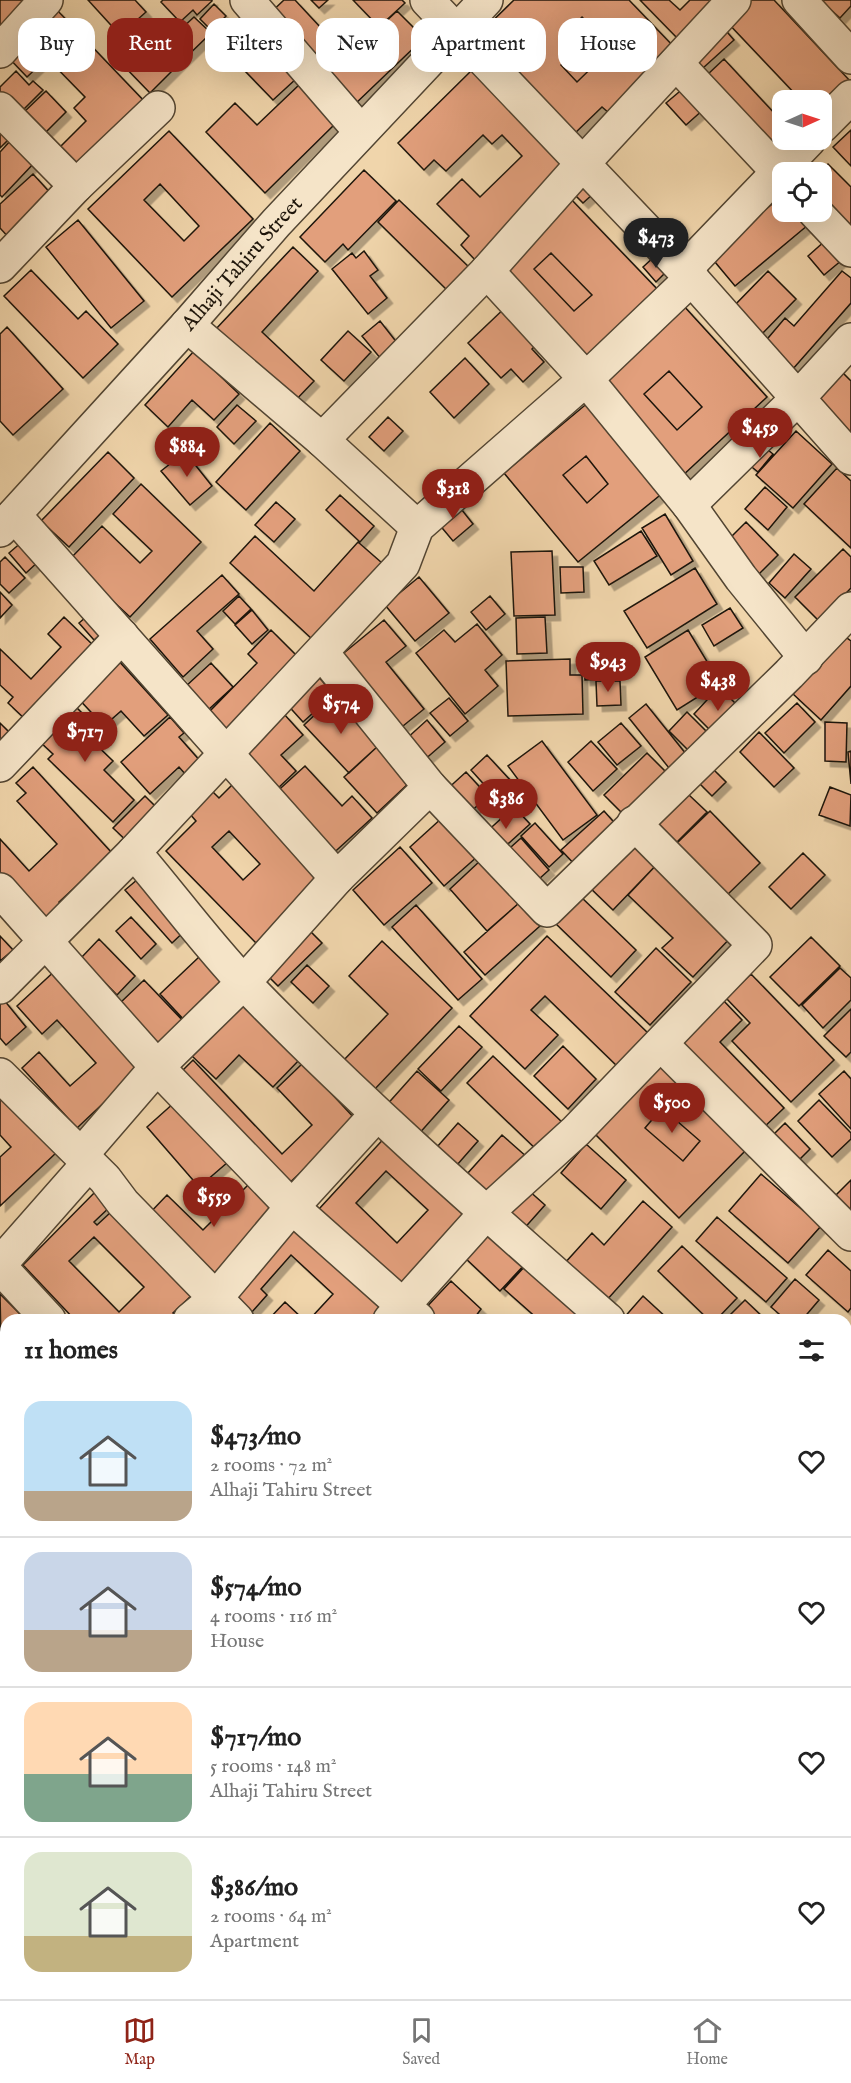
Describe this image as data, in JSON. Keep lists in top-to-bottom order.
{
  "streets": {
    "street": ["Alhaji Tahiru Street"]
  },
  "north": "right",
  "page": {
    "chip": [
      "Buy",
      "Rent",
      "Filters",
      "New",
      "Apartment",
      "House"
    ],
    "price": [
      "$473",
      "$459",
      "$884",
      "$318",
      "$943",
      "$438",
      "$574",
      "$717",
      "$386",
      "$500",
      "$559"
    ],
    "heading": "11 homes",
    "list": [
      {
        "name": "$473/mo",
        "note": "2 rooms · 72 m² · Alhaji Tahiru Street"
      },
      {
        "name": "$574/mo",
        "note": "4 rooms · 116 m² · House"
      },
      {
        "name": "$717/mo",
        "note": "5 rooms · 148 m² · Alhaji Tahiru Street"
      },
      {
        "name": "$386/mo",
        "note": "2 rooms · 64 m² · Apartment"
      }
    ],
    "tabs": ["Map", "Saved", "Home"]
  }
}
